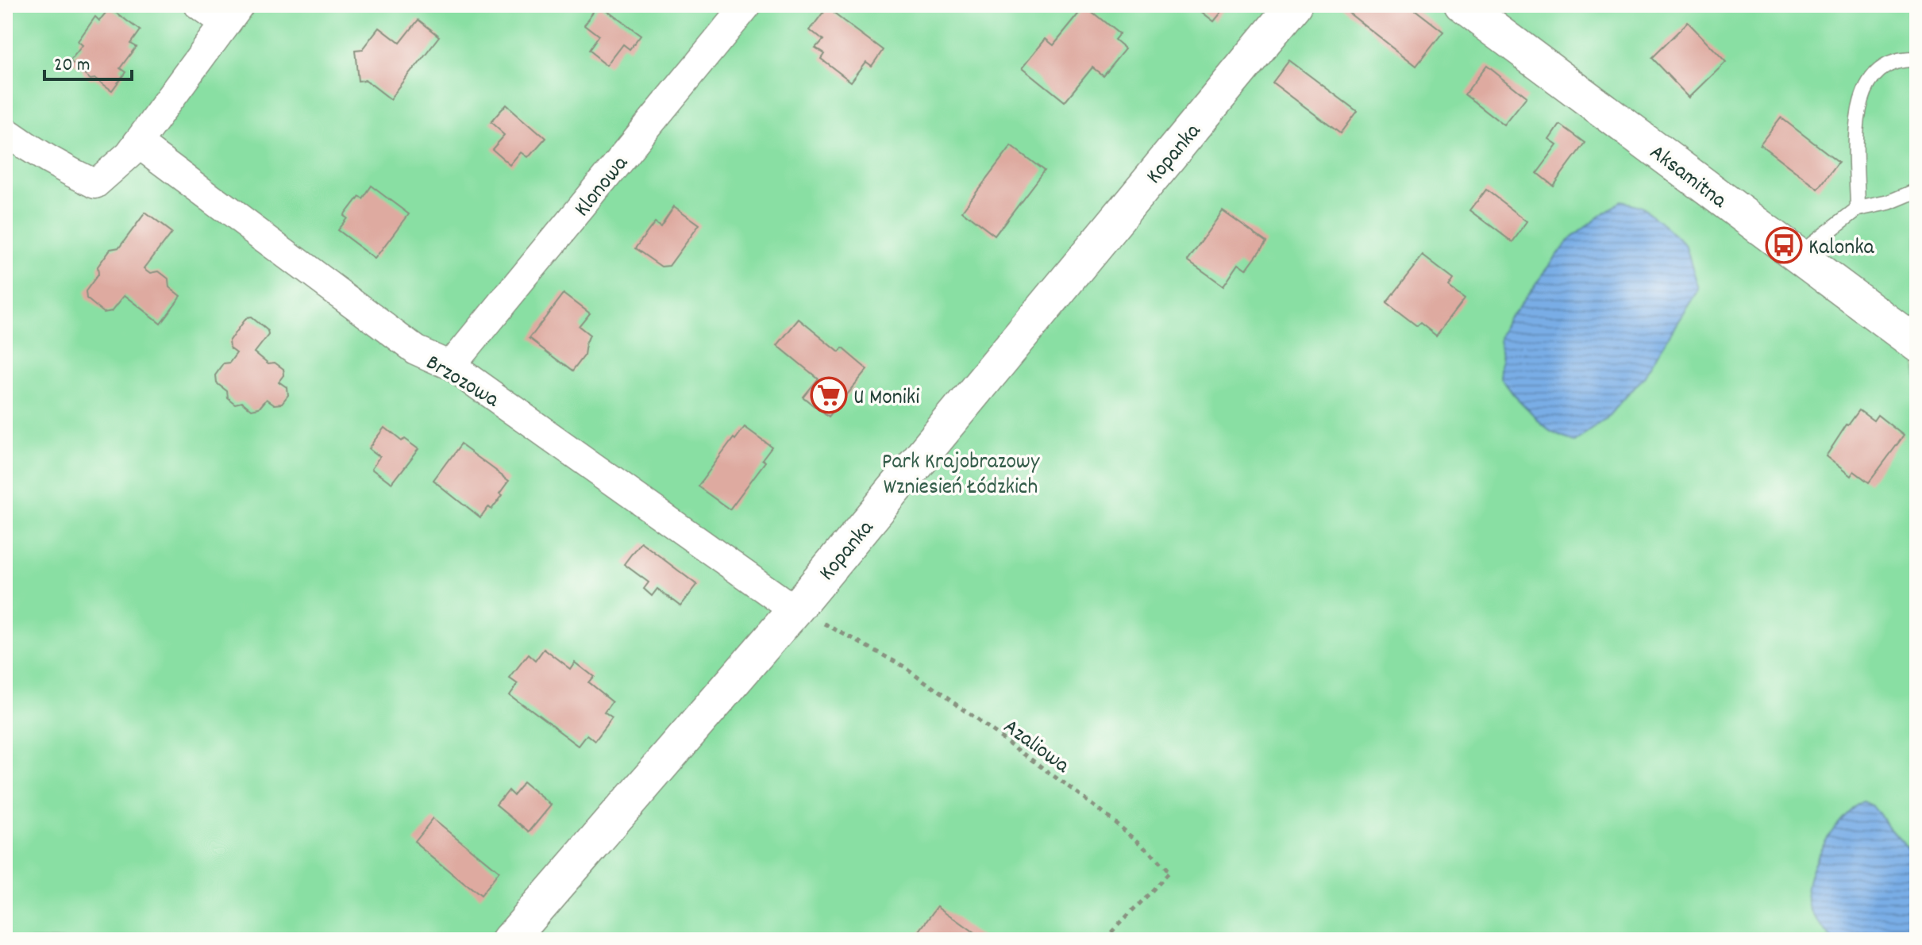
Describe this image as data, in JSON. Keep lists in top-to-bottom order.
{
  "streets": {
    "street": [
      "Kopanka",
      "Aksamitna",
      "Klonowa",
      "Brzozowa"
    ],
    "path": ["Azaliowa"]
  },
  "crossings": [
    ["Kopanka", "Brzozowa"],
    ["Kopanka", "Azaliowa"],
    ["Klonowa", "Brzozowa"],
    ["Brzozowa", "Azaliowa"]
  ],
  "parks": ["Park Krajobrazowy Wzniesień Łódzkich"],
  "places": {
    "bus stop": ["Kalonka"],
    "supermarket": ["U Moniki"]
  },
  "scale_bar": "20 m"
}
